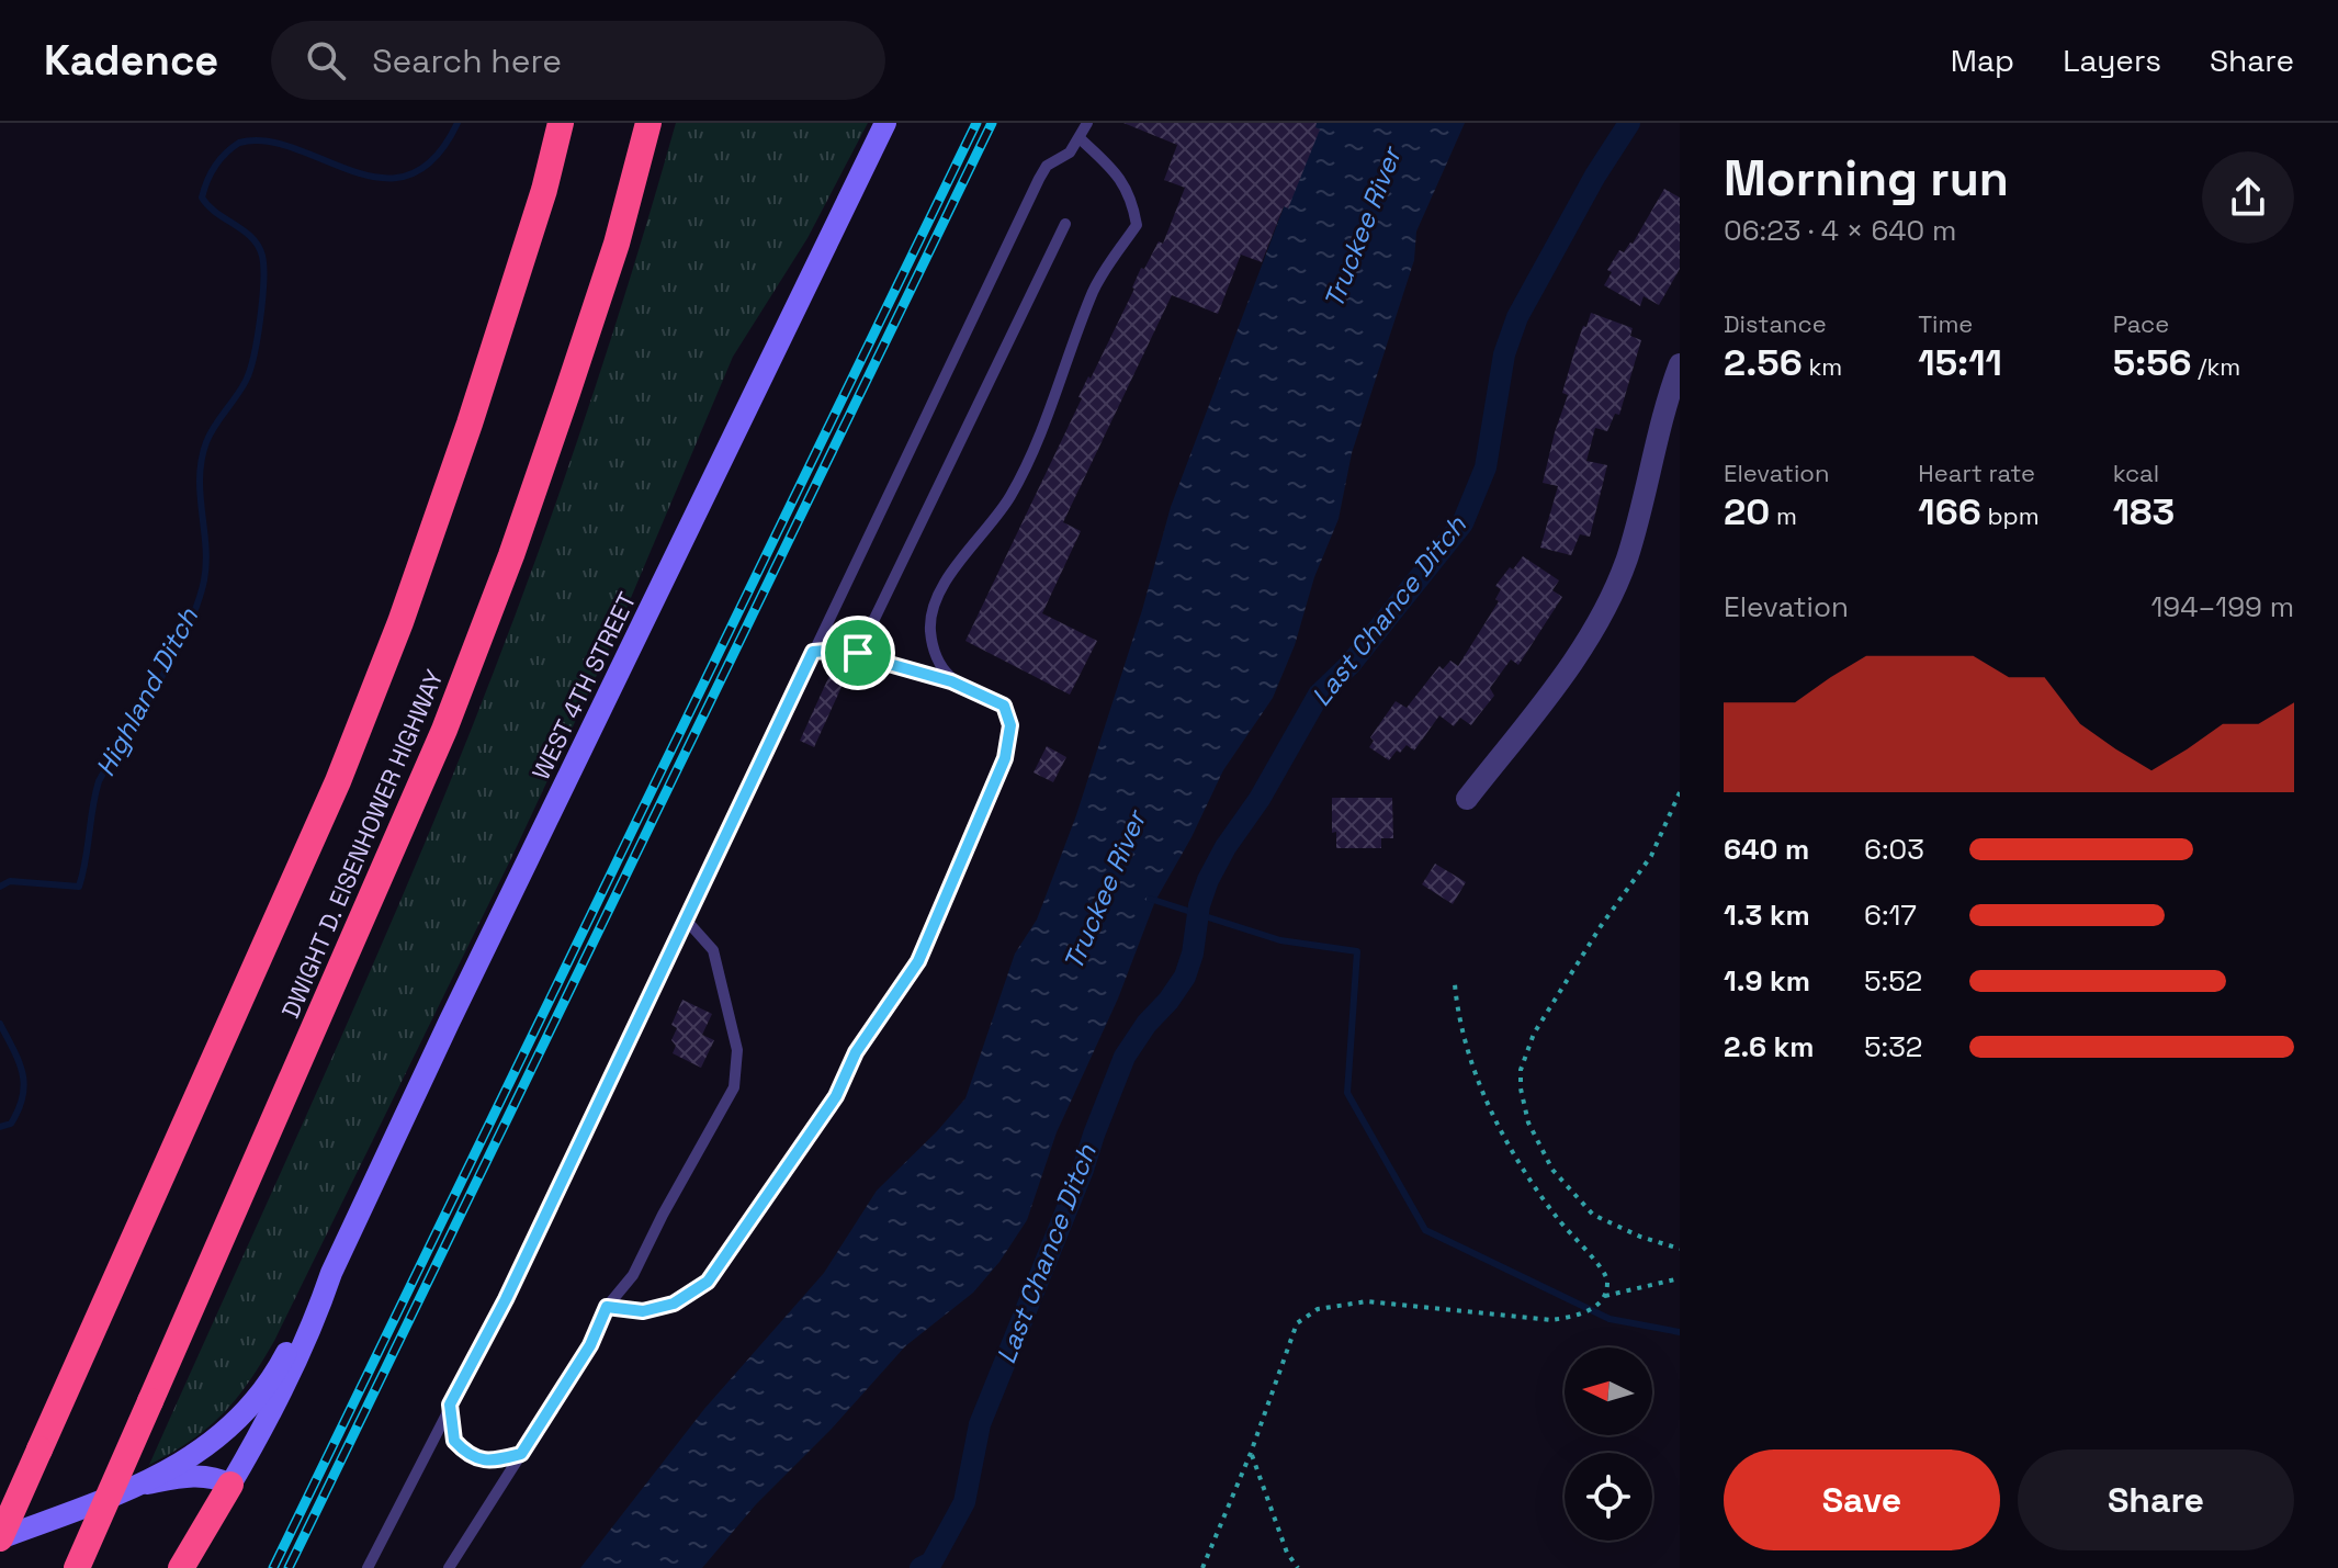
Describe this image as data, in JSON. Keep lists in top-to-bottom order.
{
  "streets": {
    "highway": ["DWIGHT D. EISENHOWER HIGHWAY"],
    "main road": ["WEST 4TH STREET"]
  },
  "crossings": [
    ["WEST 4TH STREET", "DWIGHT D. EISENHOWER HIGHWAY"]
  ],
  "water": ["Truckee River", "Last Chance Ditch", "Highland Ditch"],
  "north": "left",
  "page": {
    "header": "Kadence",
    "search": "Search here",
    "nav": ["Map", "Layers", "Share"],
    "heading": ["Morning run", "06:23 · 4 × 640 m"],
    "stats": [
      ["Distance", "2.56 km"],
      ["Time", "15:11"],
      ["Pace", "5:56 /km"],
      ["Elevation", "20 m"],
      ["Heart rate", "166 bpm"],
      ["kcal", "183"]
    ],
    "chart": ["Elevation", "194–199 m"],
    "list": [
      {
        "name": "640 m",
        "note": "6:03"
      },
      {
        "name": "1.3 km",
        "note": "6:17"
      },
      {
        "name": "1.9 km",
        "note": "5:52"
      },
      {
        "name": "2.6 km",
        "note": "5:32"
      }
    ],
    "buttons": ["Save", "Share"]
  }
}
